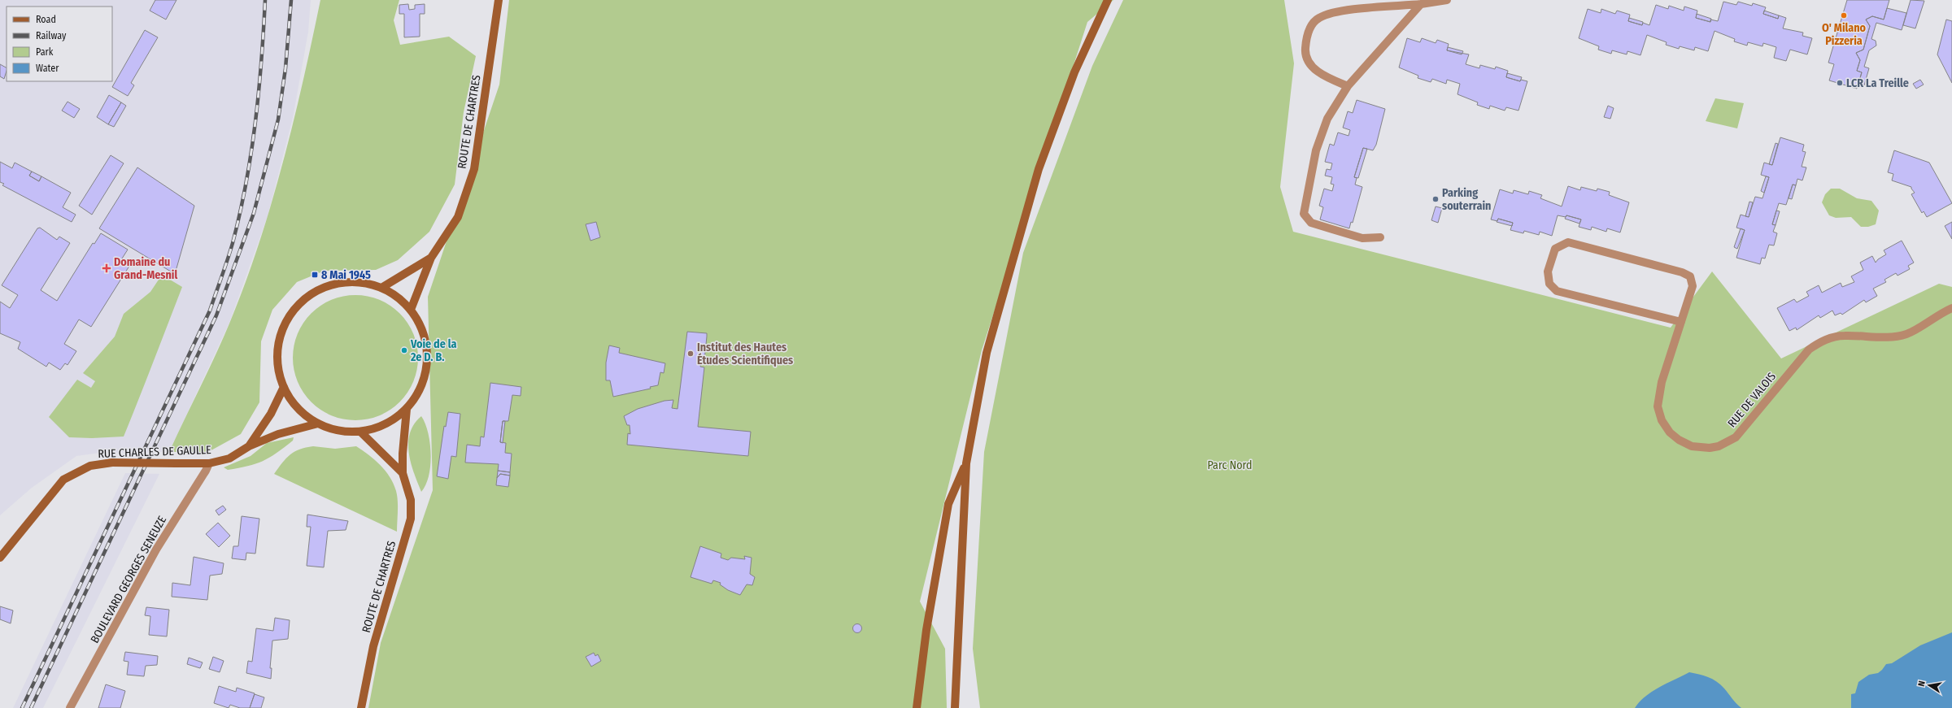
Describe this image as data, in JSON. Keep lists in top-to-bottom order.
{
  "streets": {
    "main road": ["ROUTE DE CHARTRES", "RUE CHARLES DE GAULLE"],
    "street": ["RUE DE VALOIS", "BOULEVARD GEORGES SENEUZE"]
  },
  "crossings": [
    ["RUE CHARLES DE GAULLE", "BOULEVARD GEORGES SENEUZE"]
  ],
  "parks": ["Parc Nord"],
  "places": {
    "other": [
      "O' Milano Pizzeria",
      "LCR La Treille",
      "Parking souterrain",
      "Voie de la 2e D. B.",
      "Institut des Hautes Études Scientifiques"
    ],
    "health": ["Domaine du Grand-Mesnil"],
    "transit": ["8 Mai 1945"]
  },
  "legend": [
    "Road",
    "Railway",
    "Park",
    "Water"
  ],
  "north": "left"
}
